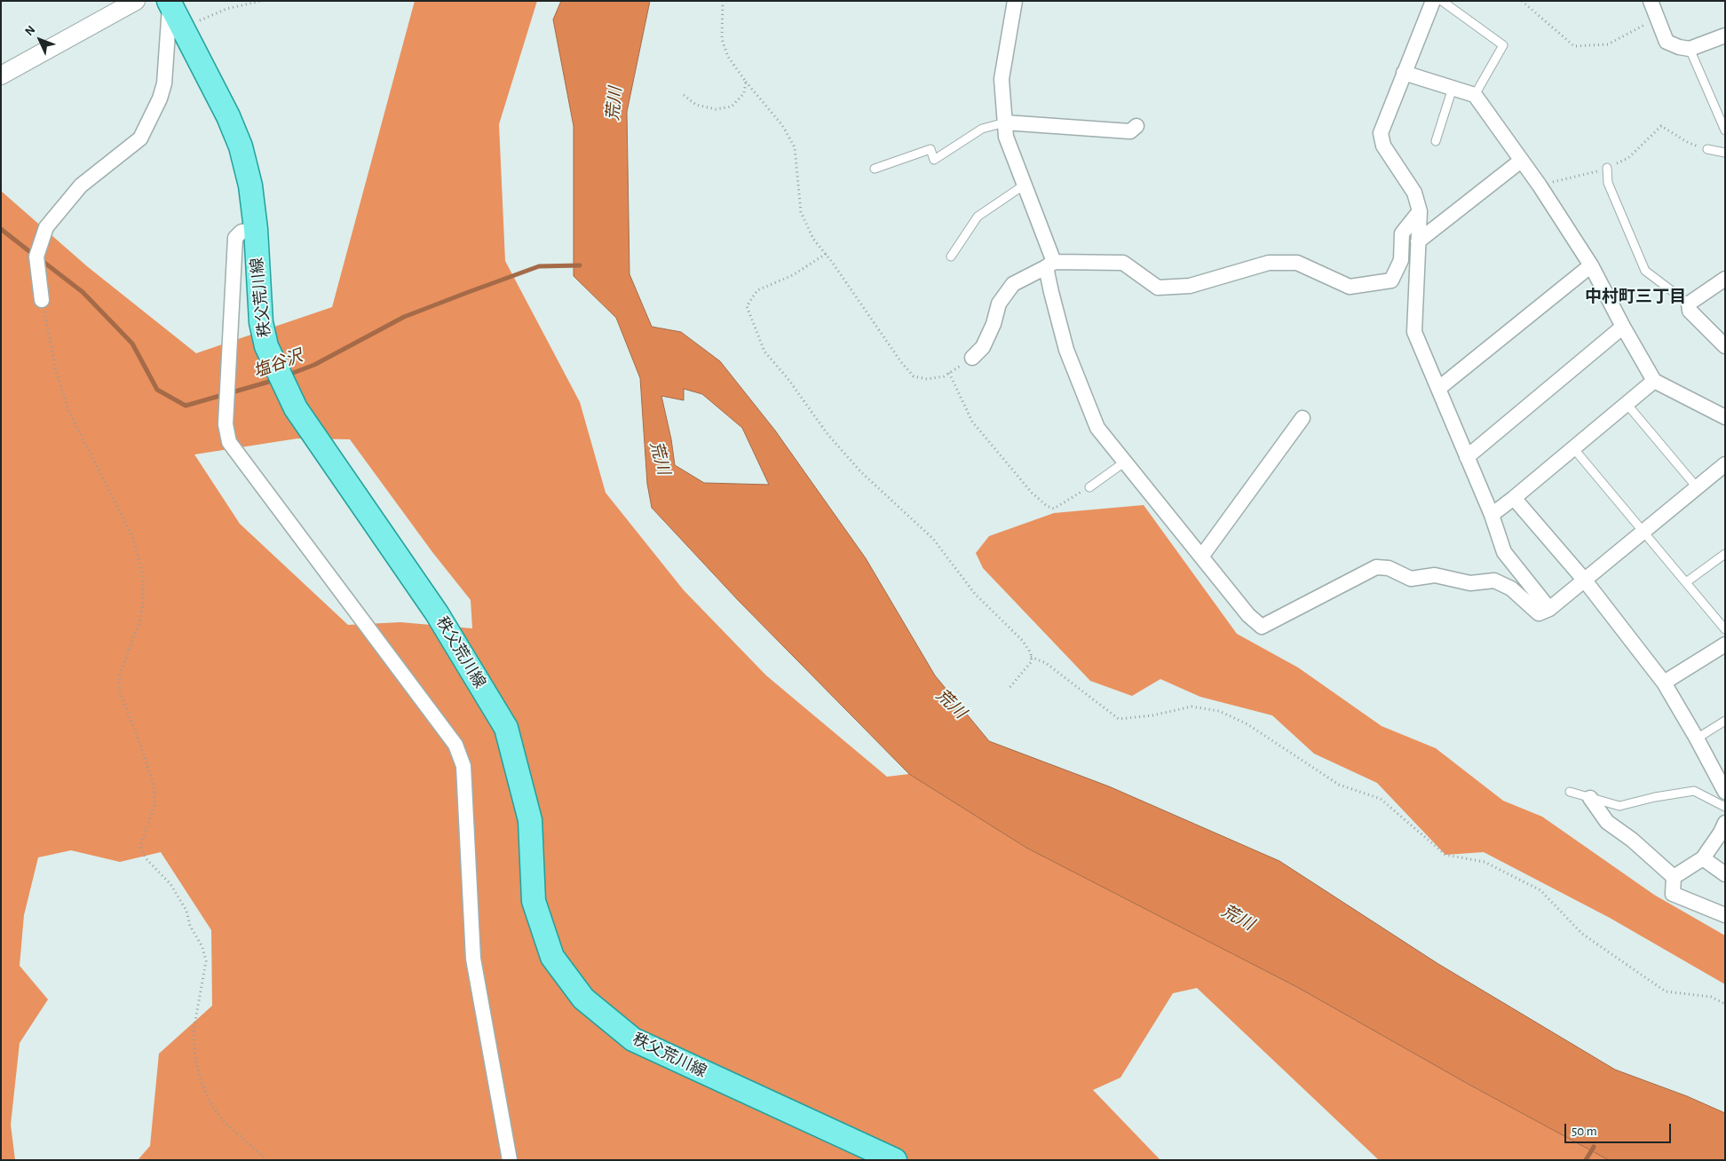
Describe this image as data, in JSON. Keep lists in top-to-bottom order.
{
  "streets": {
    "main road": ["秩父荒川線"]
  },
  "districts": ["中村町三丁目"],
  "water": ["荒川", "塩谷沢"],
  "scale_bar": "50 m",
  "north": "top left"
}
